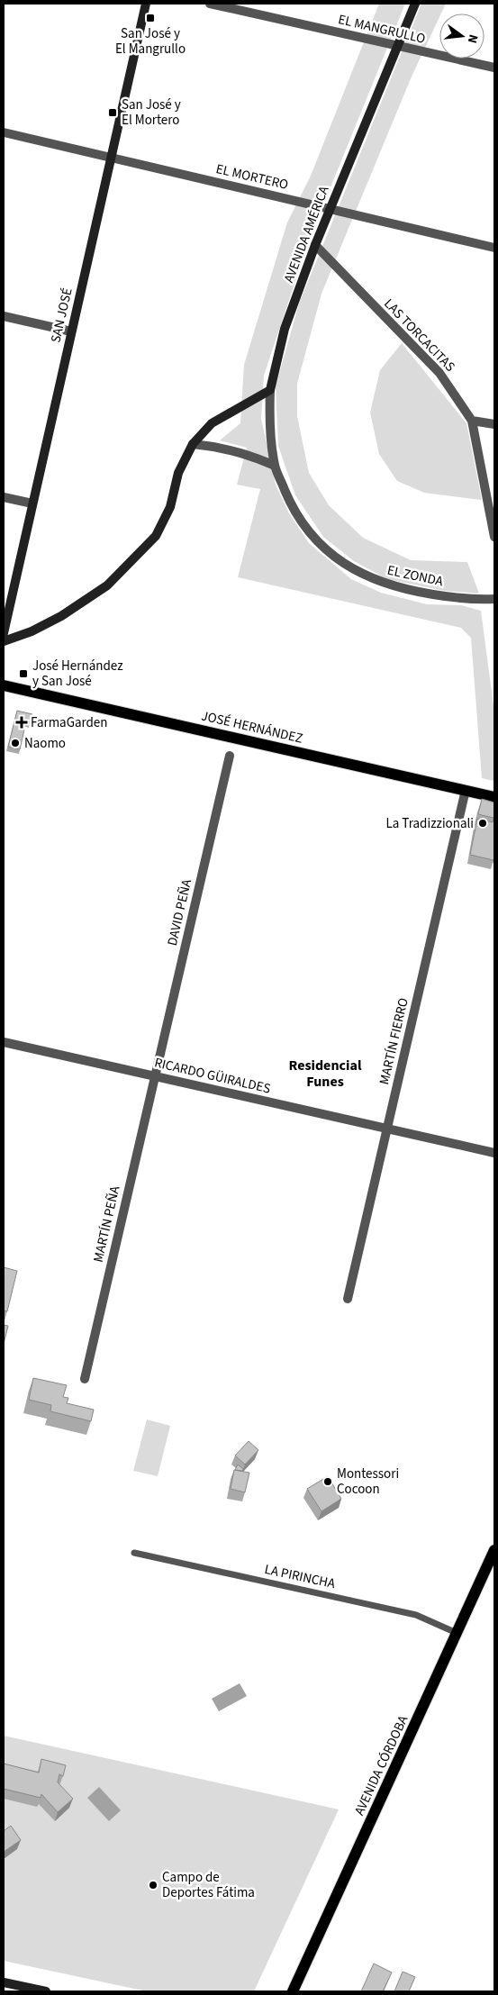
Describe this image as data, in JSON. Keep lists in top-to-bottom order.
{
  "streets": {
    "main road": ["JOSÉ HERNÁNDEZ", "AVENIDA CÓRDOBA"],
    "street": [
      "EL MANGRULLO",
      "EL MORTERO",
      "AVENIDA AMÉRICA",
      "SAN JOSÉ",
      "LAS TORCACITAS",
      "EL ZONDA",
      "DAVID PEÑA",
      "MARTÍN FIERRO",
      "RICARDO GÜIRALDES",
      "MARTÍN PEÑA"
    ],
    "lane": ["LA PIRINCHA"]
  },
  "crossings": [
    ["EL MANGRULLO", "AVENIDA AMÉRICA"],
    ["EL MORTERO", "AVENIDA AMÉRICA"],
    ["EL MORTERO", "SAN JOSÉ"],
    ["AVENIDA AMÉRICA", "LAS TORCACITAS"],
    ["AVENIDA AMÉRICA", "EL ZONDA"],
    ["JOSÉ HERNÁNDEZ", "MARTÍN FIERRO"],
    ["DAVID PEÑA", "RICARDO GÜIRALDES"],
    ["DAVID PEÑA", "MARTÍN PEÑA"],
    ["MARTÍN FIERRO", "RICARDO GÜIRALDES"],
    ["RICARDO GÜIRALDES", "MARTÍN PEÑA"],
    ["LA PIRINCHA", "AVENIDA CÓRDOBA"]
  ],
  "districts": ["Residencial Funes"],
  "places": {
    "transit": ["San José y El Mangrullo", "San José y El Mortero", "José Hernández y San José"],
    "health": ["FarmaGarden"],
    "other": [
      "Naomo",
      "La Tradizzionali",
      "Montessori Cocoon",
      "Campo de Deportes Fátima"
    ]
  },
  "north": "right"
}
